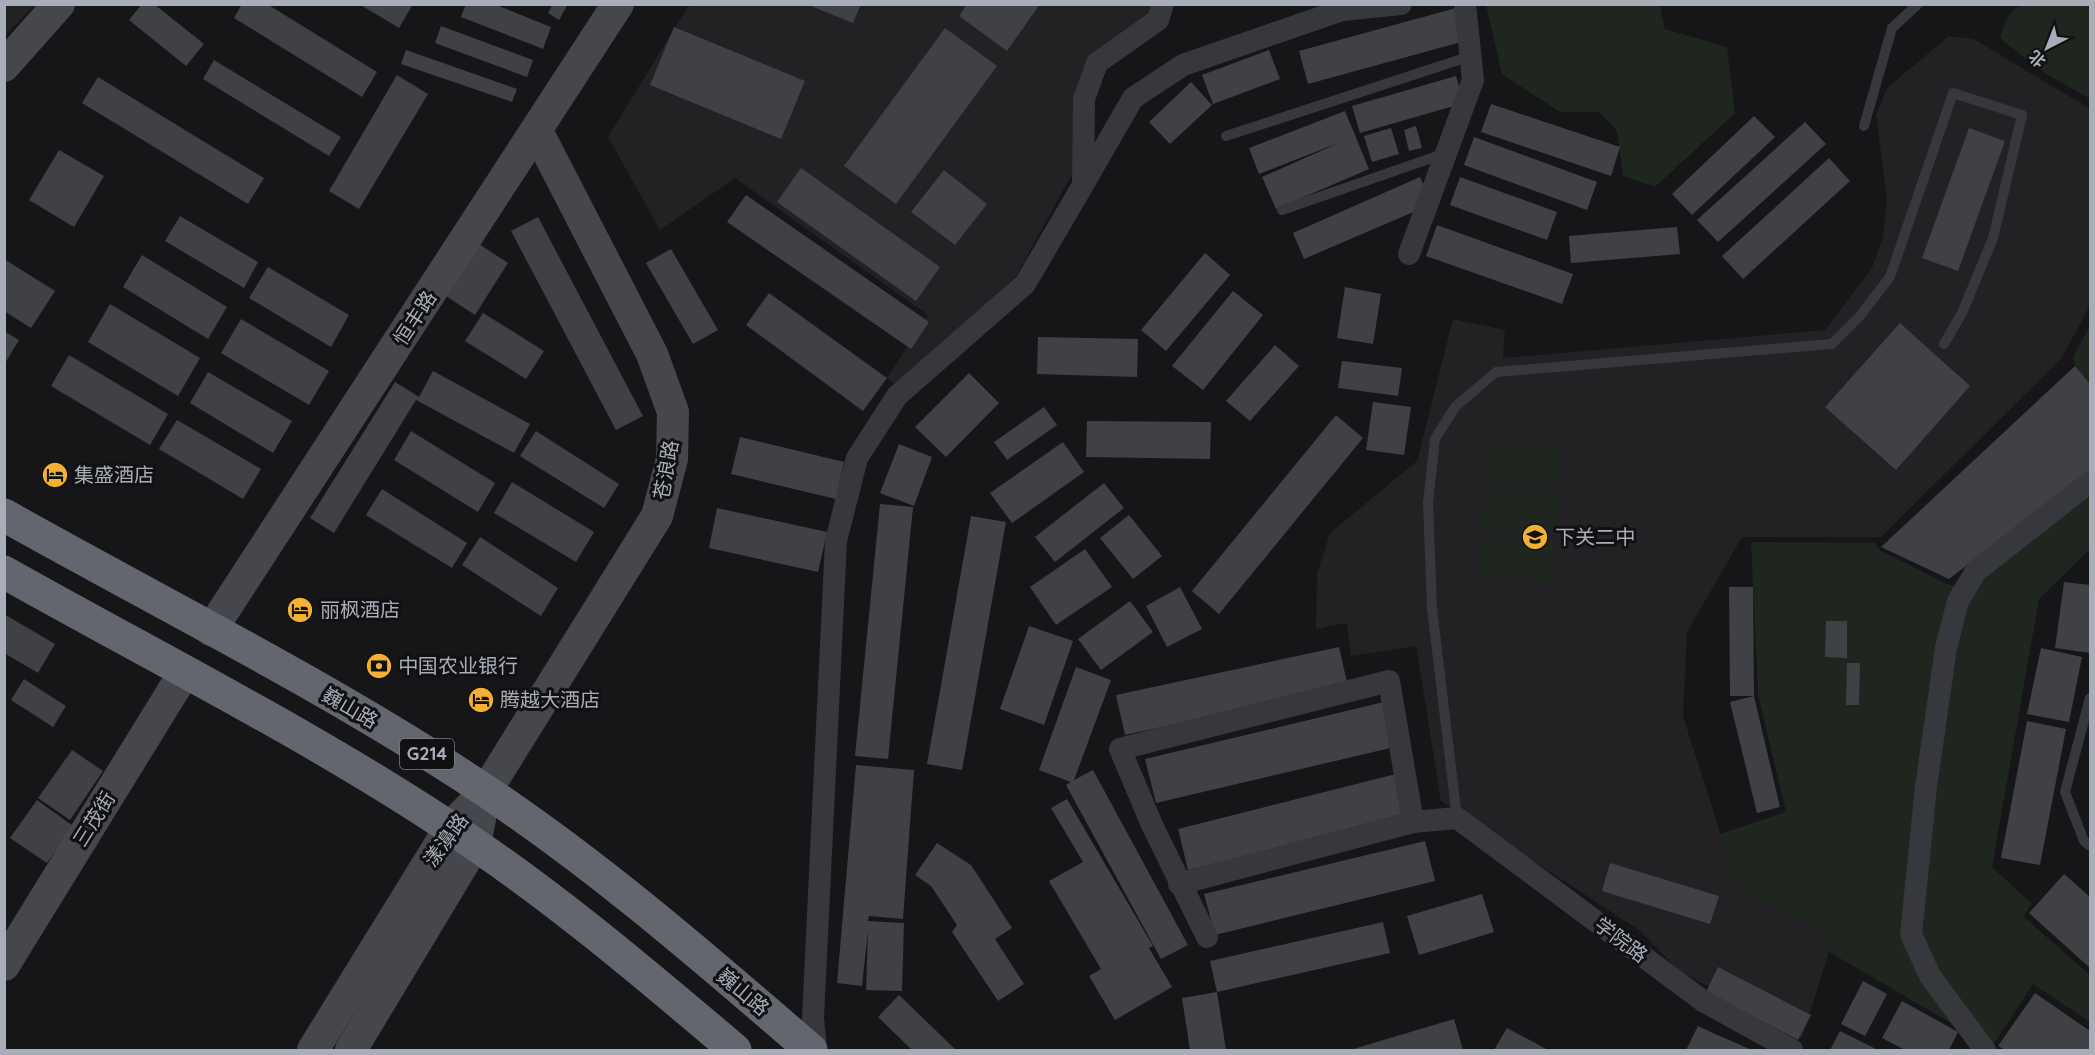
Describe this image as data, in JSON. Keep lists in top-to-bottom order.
{
  "streets": {
    "highway": ["巍山路", "G214"],
    "street": [
      "恒丰路",
      "苍浪路",
      "三茂街",
      "漾濞路",
      "学院路"
    ]
  },
  "crossings": [
    ["恒丰路", "苍浪路"],
    ["恒丰路", "巍山路"],
    ["苍浪路", "巍山路"],
    ["苍浪路", "漾濞路"],
    ["巍山路", "漾濞路"],
    ["G214", "三茂街"],
    ["G214", "漾濞路"]
  ],
  "places": {
    "hotel": ["集盛酒店", "丽枫酒店", "腾越大酒店"],
    "school or university": ["下关二中"],
    "bank": ["中国农业银行"]
  },
  "north": "bottom left"
}
